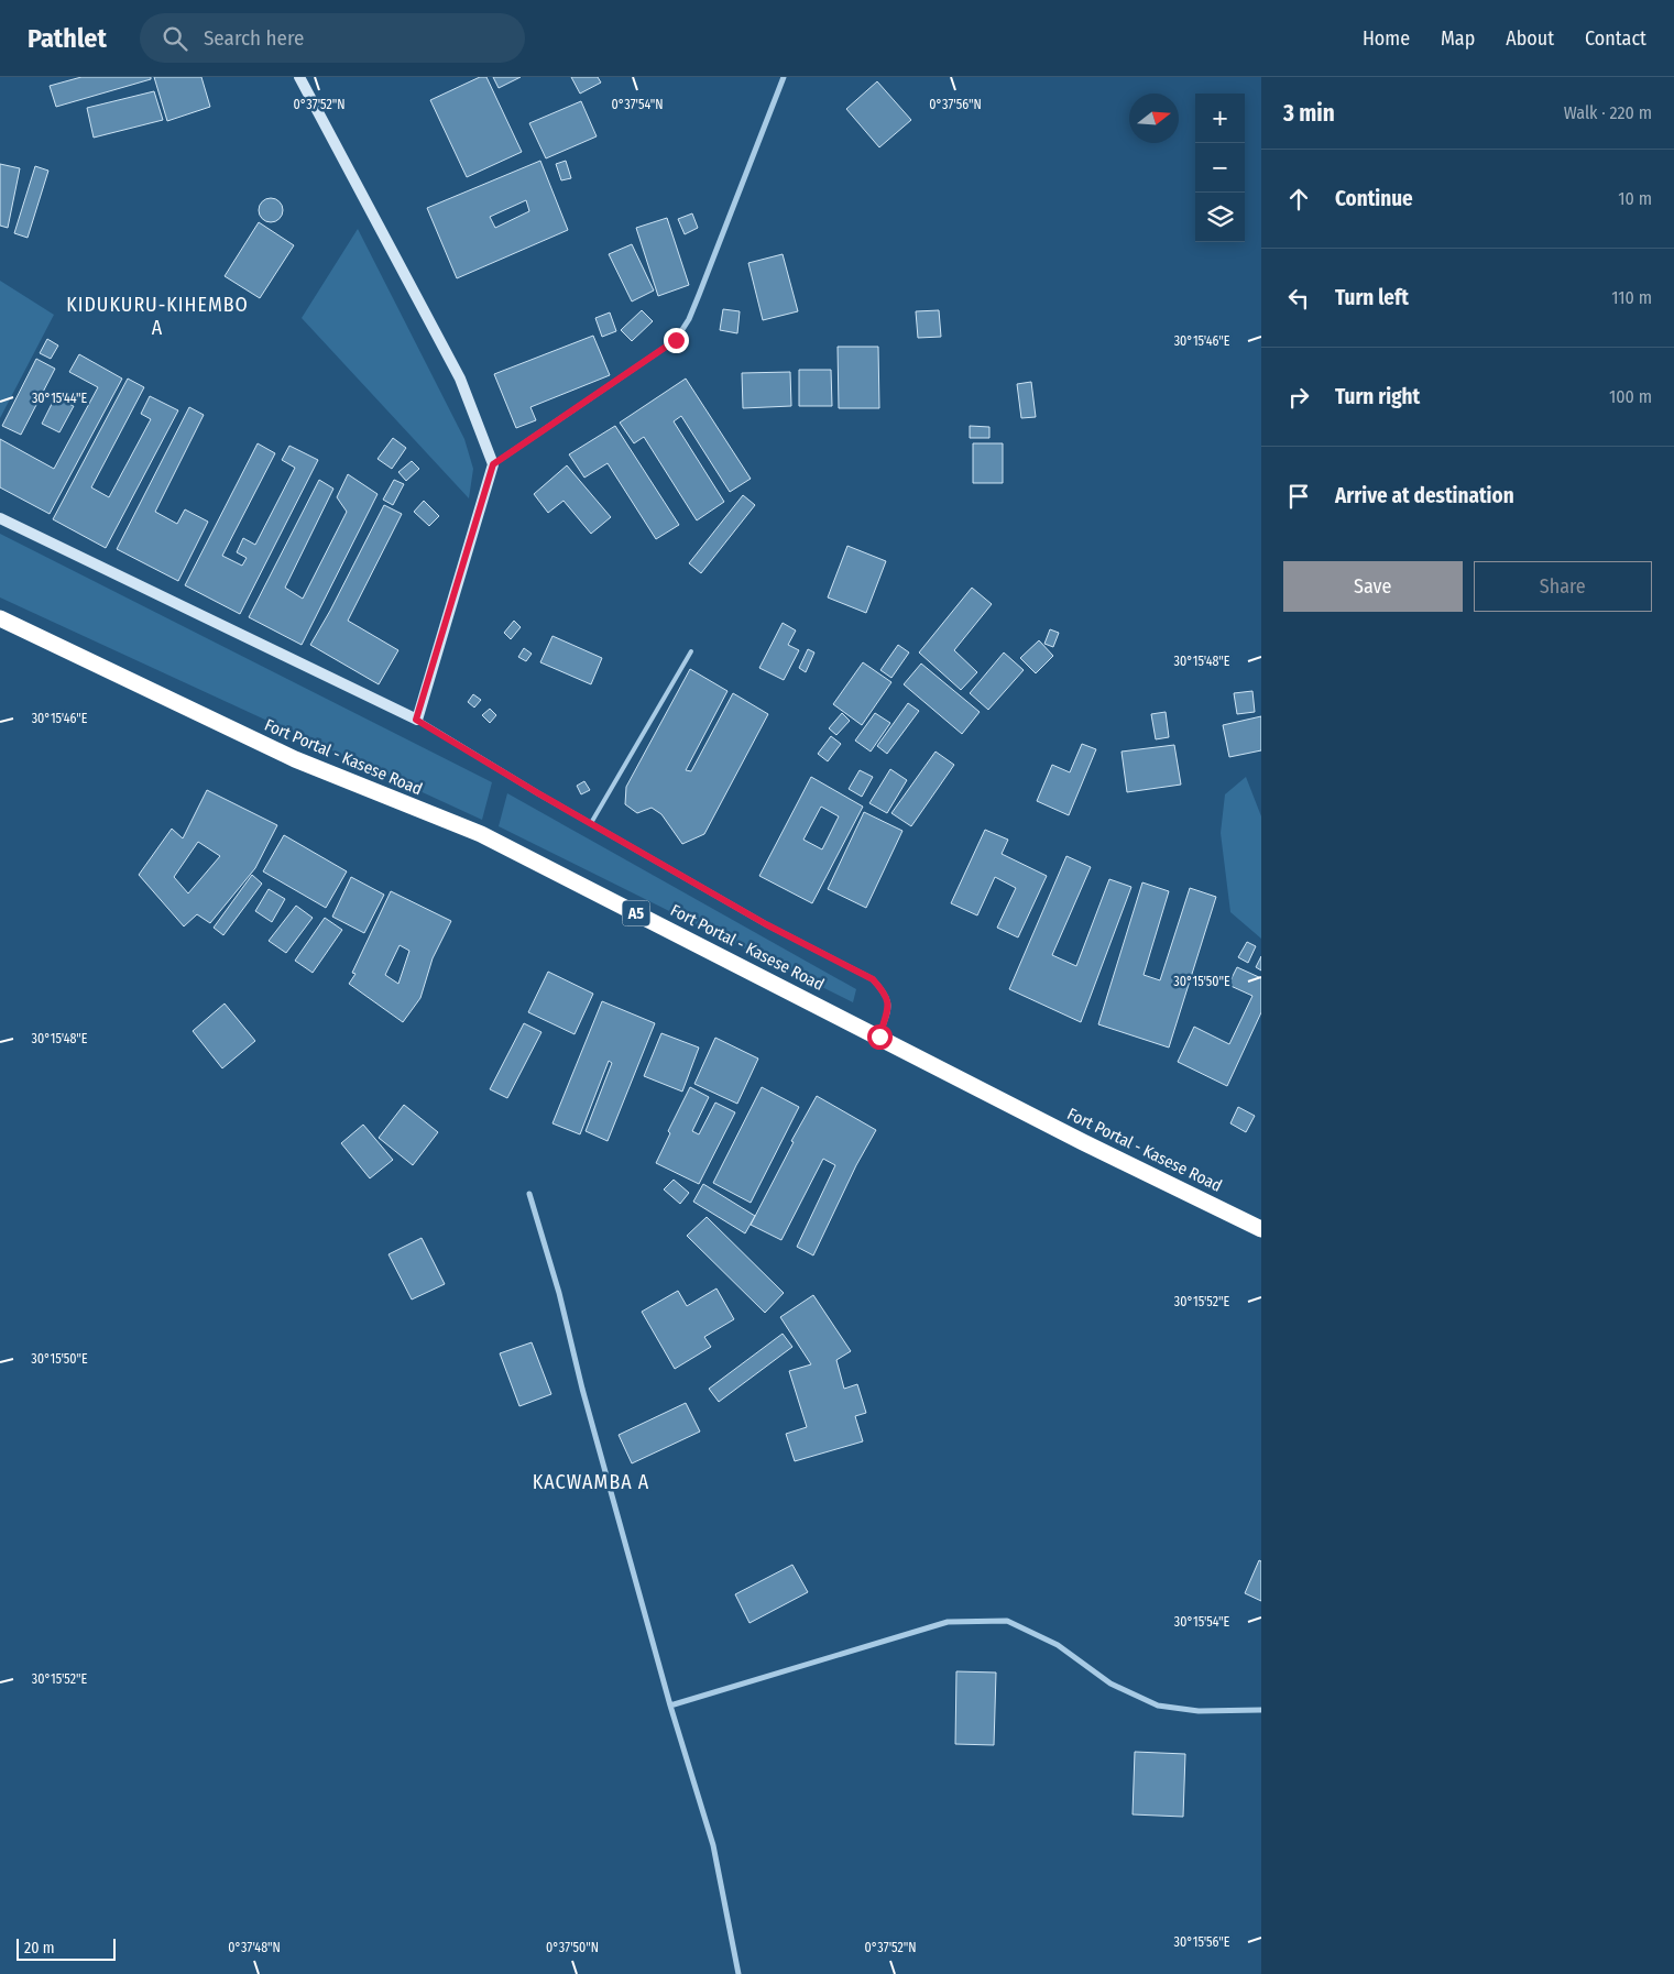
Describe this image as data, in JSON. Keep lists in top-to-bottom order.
{
  "streets": {
    "highway": ["Fort Portal - Kasese Road", "A5"]
  },
  "districts": ["KIDUKURU-KIHEMBO A", "KACWAMBA A"],
  "scale_bar": "20 m",
  "north": "right",
  "page": {
    "header": "Pathlet",
    "search": "Search here",
    "nav": [
      "Home",
      "Map",
      "About",
      "Contact"
    ],
    "heading": ["3 min", "Walk · 220 m"],
    "map_buttons": ["+", "−"],
    "list": [
      ["Continue", "10 m"],
      ["Turn left", "110 m"],
      ["Turn right", "100 m"],
      "Arrive at destination"
    ],
    "buttons": ["Save", "Share"],
    "scale": "20 m"
  },
  "coordinates": [
    "0°37'52\"N",
    "0°37'54\"N",
    "0°37'56\"N",
    "30°15'46\"E",
    "30°15'44\"E",
    "30°15'48\"E",
    "30°15'50\"E",
    "30°15'52\"E",
    "30°15'54\"E",
    "30°15'56\"E",
    "0°37'48\"N",
    "0°37'50\"N"
  ]
}
